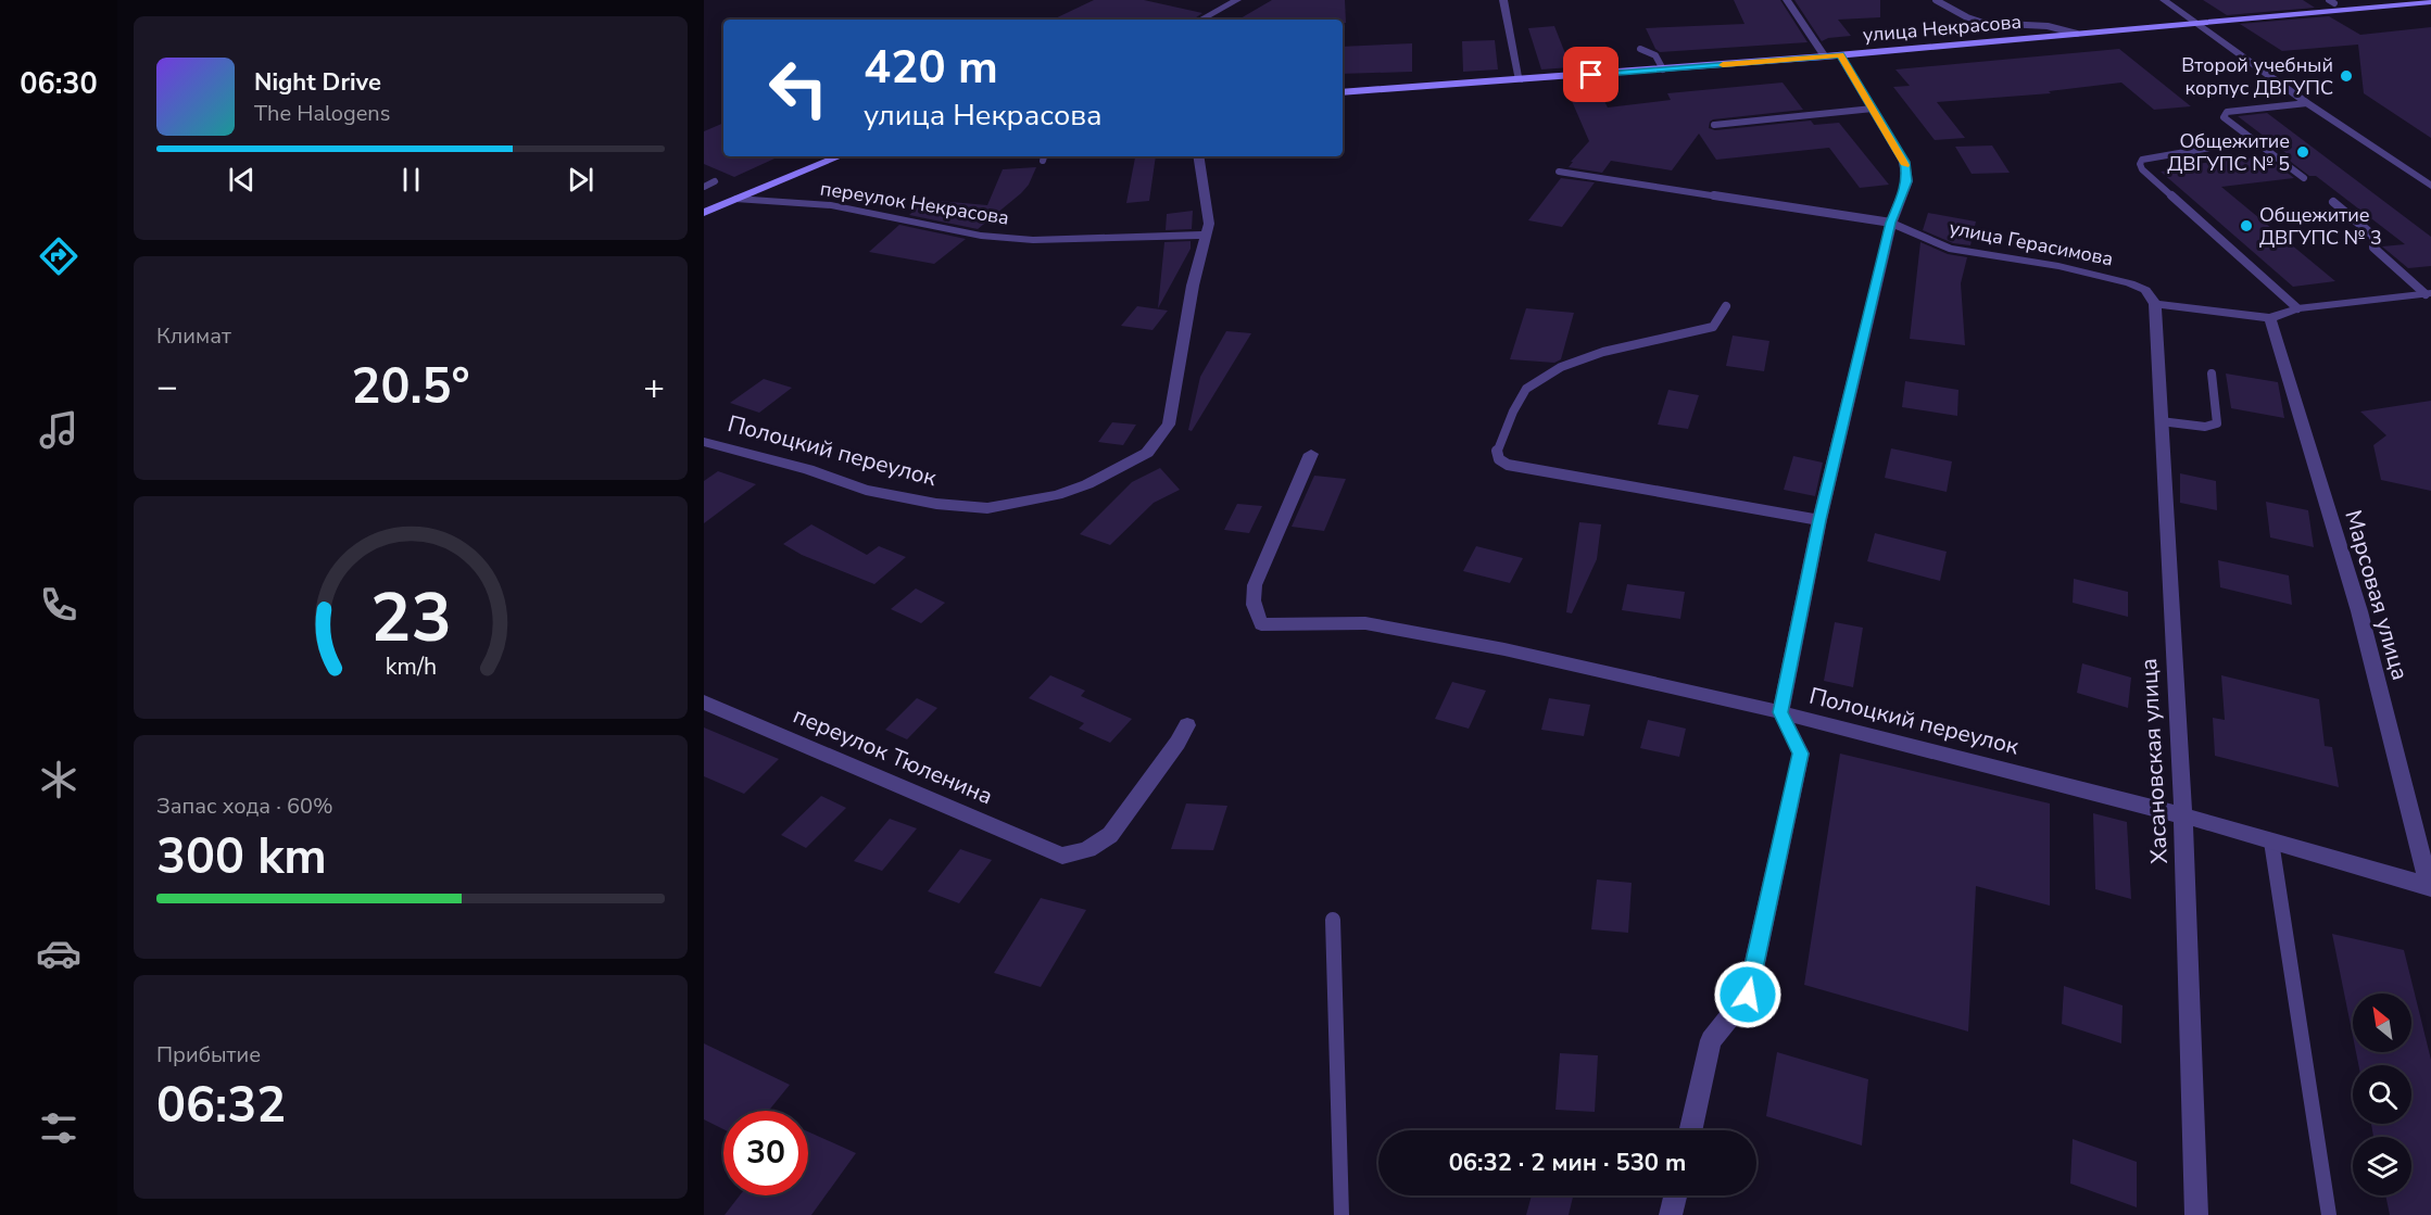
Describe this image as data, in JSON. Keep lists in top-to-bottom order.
{
  "streets": {
    "street": [
      "улица Некрасова",
      "переулок Некрасова",
      "улица Герасимова",
      "Полоцкий переулок",
      "Марсовая улица",
      "переулок Тюленина",
      "Хасановская улица"
    ]
  },
  "crossings": [
    ["переулок Некрасова", "Полоцкий переулок"],
    ["улица Герасимова", "Хасановская улица"],
    ["Полоцкий переулок", "Марсовая улица"],
    ["Полоцкий переулок", "Хасановская улица"]
  ],
  "places": ["Второй учебный корпус ДВГУПС", "Общежитие ДВГУПС № 5", "Общежитие ДВГУПС № 3"],
  "north": "top left",
  "page": {
    "tabs": "06:30",
    "turn": ["420 m", "улица Некрасова"],
    "song": ["Night Drive", "The Halogens"],
    "tile": [
      "Климат",
      ["Запас хода · 60%", "300 km"],
      ["Прибытие", "06:32"]
    ],
    "heat": ["−", "20.5°", "+"],
    "limit": "30",
    "trip": "06:32 · 2 мин · 530 m",
    "gauge": ["23", "km/h"]
  }
}
